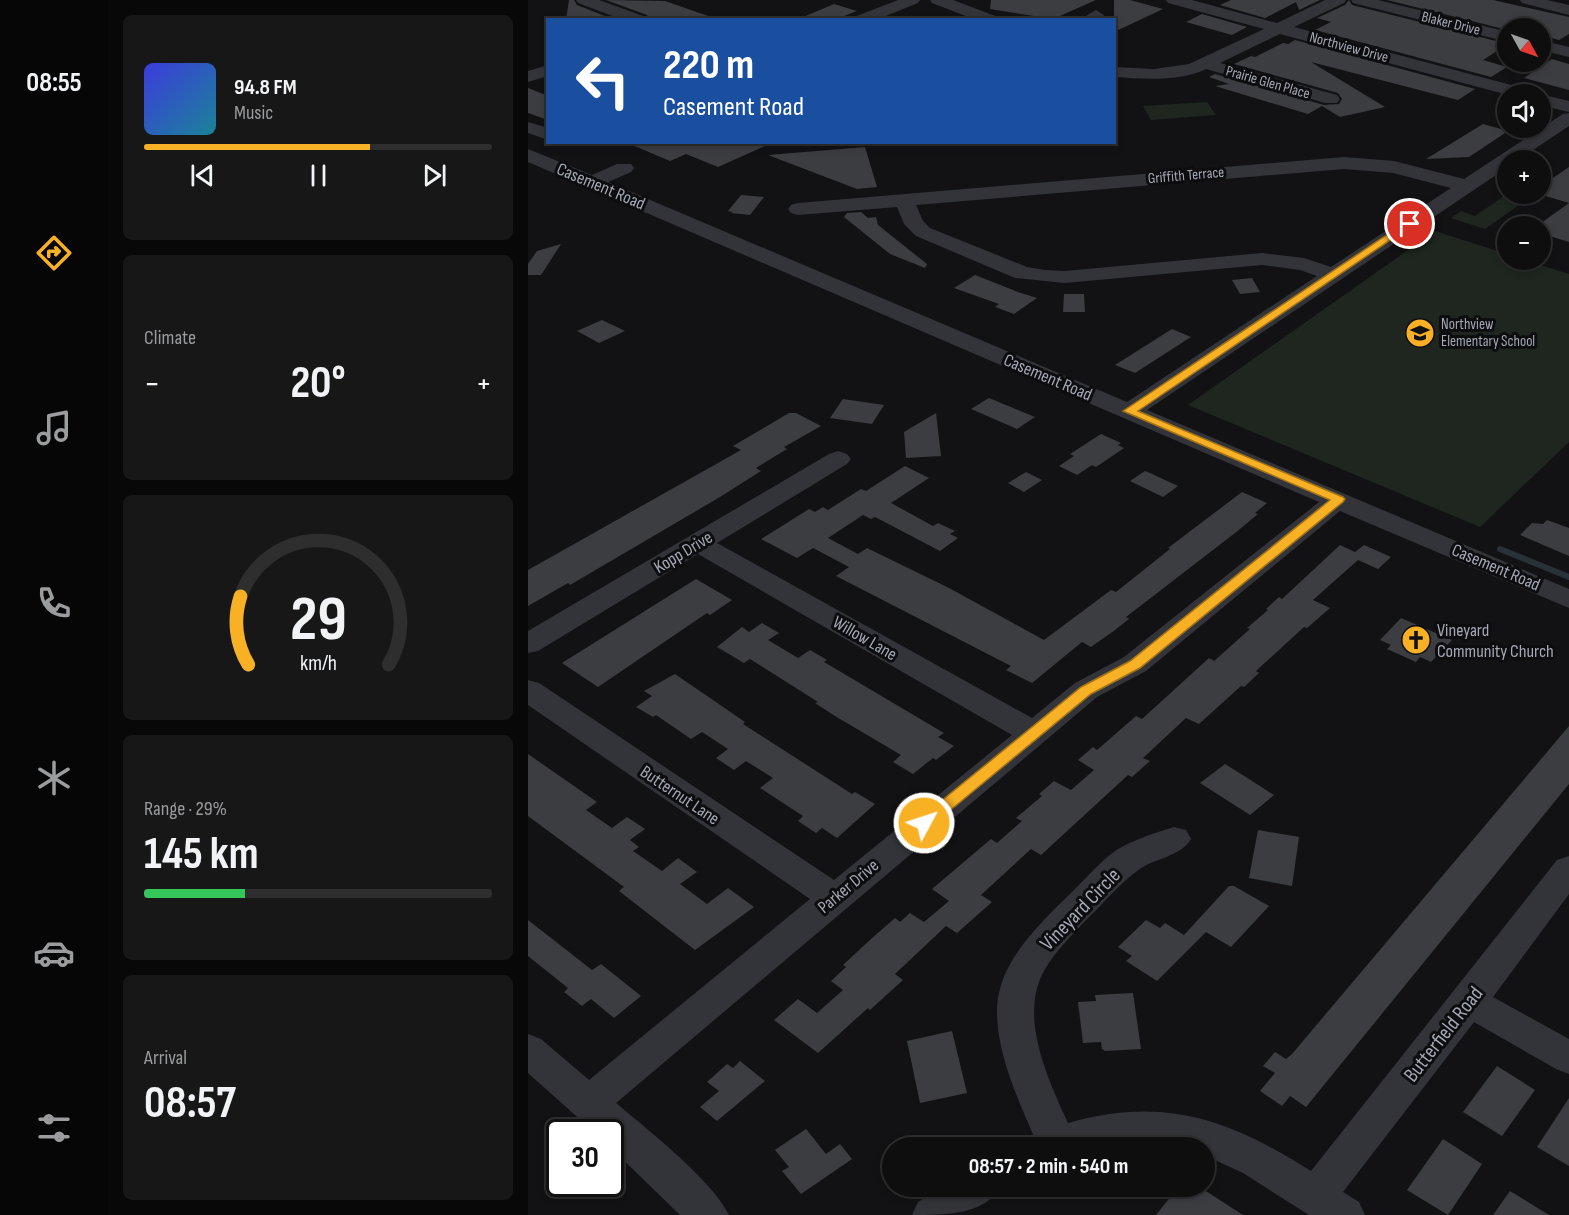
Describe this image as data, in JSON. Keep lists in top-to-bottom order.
{
  "streets": {
    "street": [
      "Blaker Drive",
      "Northview Drive",
      "Prairie Glen Place",
      "Griffith Terrace",
      "Casement Road",
      "Kopp Drive",
      "Willow Lane",
      "Butternut Lane",
      "Parker Drive",
      "Vineyard Circle",
      "Butterfield Road"
    ]
  },
  "crossings": [
    ["Northview Drive", "Prairie Glen Place"],
    ["Casement Road", "Parker Drive"],
    ["Kopp Drive", "Willow Lane"],
    ["Willow Lane", "Parker Drive"],
    ["Butternut Lane", "Parker Drive"]
  ],
  "places": {
    "school or university": ["Northview Elementary School"],
    "church": ["Vineyard Community Church"]
  },
  "north": "bottom right",
  "page": {
    "tabs": "08:55",
    "map_buttons": ["+", "−"],
    "turn": ["220 m", "Casement Road"],
    "song": ["94.8 FM", "Music"],
    "tile": [
      "Climate",
      ["Range · 29%", "145 km"],
      ["Arrival", "08:57"]
    ],
    "heat": ["−", "20°", "+"],
    "limit": "30",
    "trip": "08:57 · 2 min · 540 m",
    "gauge": ["29", "km/h"]
  }
}
